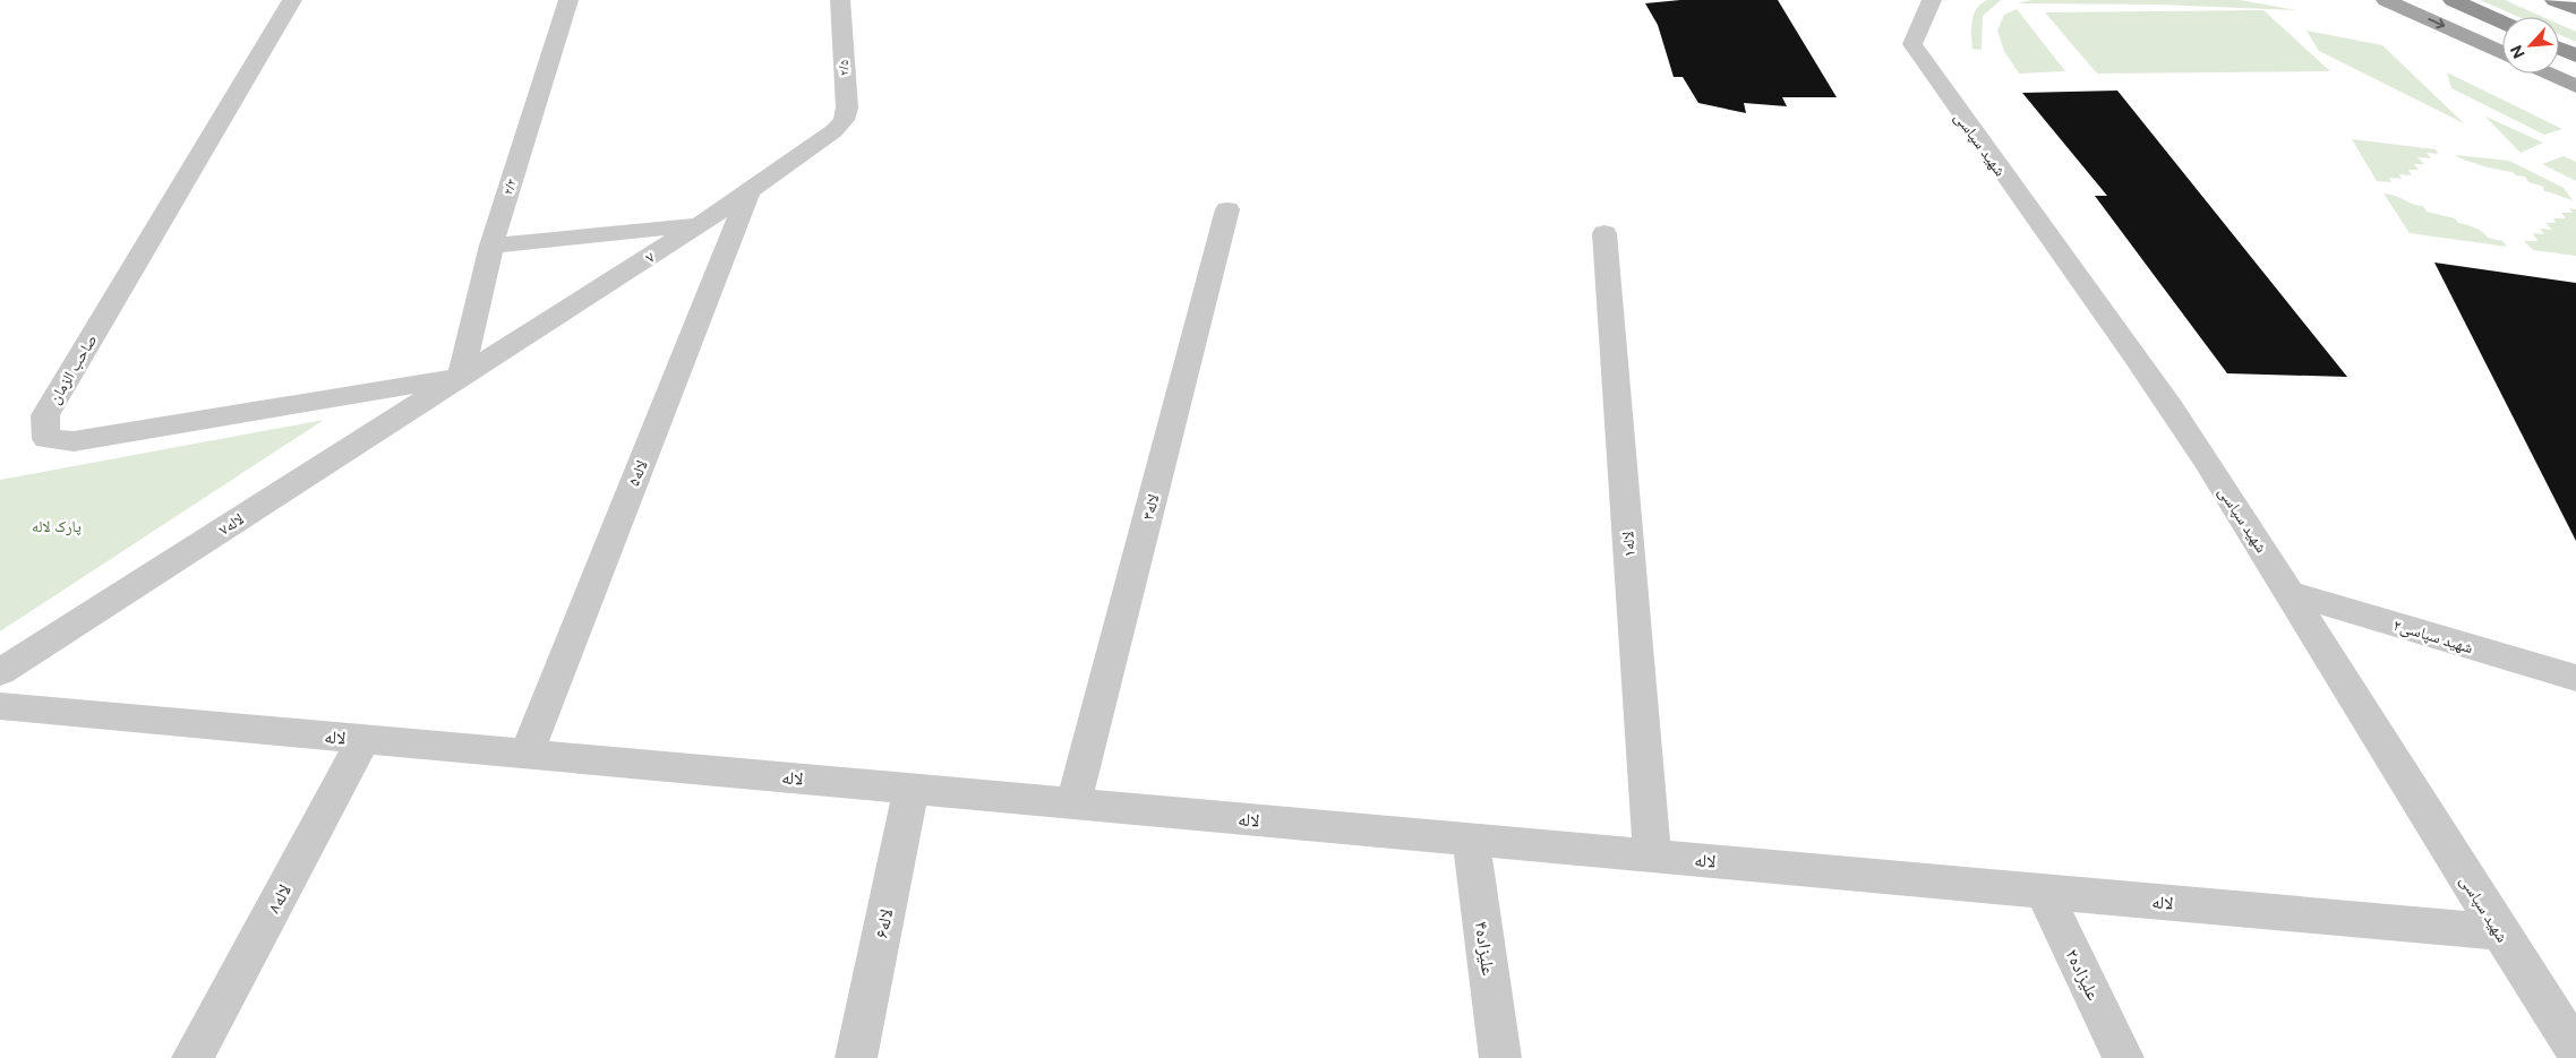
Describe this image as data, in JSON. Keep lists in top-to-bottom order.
{
  "streets": {
    "street": [
      "۲/۵",
      "شهید سپاسی",
      "۲/۳",
      "۷",
      "صاحب الزمان",
      "لاله۵",
      "۳لاله",
      "لاله۷",
      "۱لاله",
      "شهید سپاسی۲",
      "لاله",
      "لاله۸",
      "۶لاله",
      "علیزاده۴",
      "علیزاده۲"
    ]
  },
  "crossings": [
    ["۲/۵", "۷"],
    ["شهید سپاسی", "شهید سپاسی۲"],
    ["شهید سپاسی", "لاله"],
    ["۲/۳", "۷"],
    ["۲/۳", "صاحب الزمان"],
    ["۲/۳", "لاله۷"],
    ["۷", "صاحب الزمان"],
    ["۷", "لاله۵"],
    ["۷", "لاله۷"],
    ["صاحب الزمان", "لاله۷"],
    ["لاله۵", "لاله"],
    ["۳لاله", "لاله"],
    ["۱لاله", "لاله"],
    ["لاله", "لاله۸"],
    ["لاله", "۶لاله"],
    ["لاله", "علیزاده۴"],
    ["لاله", "علیزاده۲"]
  ],
  "parks": ["پارک لاله"],
  "north": "bottom left"
}
